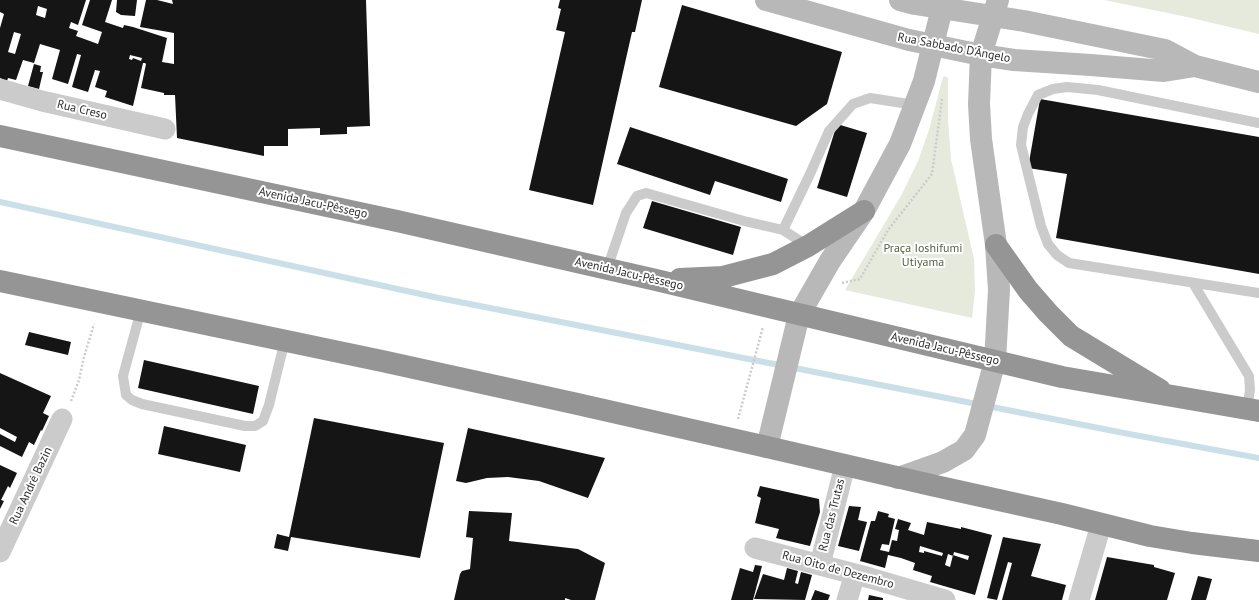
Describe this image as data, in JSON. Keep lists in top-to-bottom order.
{
  "streets": {
    "highway": ["Avenida Jacu-Pêssego"],
    "main road": ["Rua Sabbado D'Ângelo"],
    "street": [
      "Rua Creso",
      "Rua André Bazin",
      "Rua das Trutas",
      "Rua Oito de Dezembro"
    ]
  },
  "crossings": [
    ["Rua das Trutas", "Rua Oito de Dezembro"]
  ],
  "parks": ["Praça Ioshifumi Utiyama"]
}
